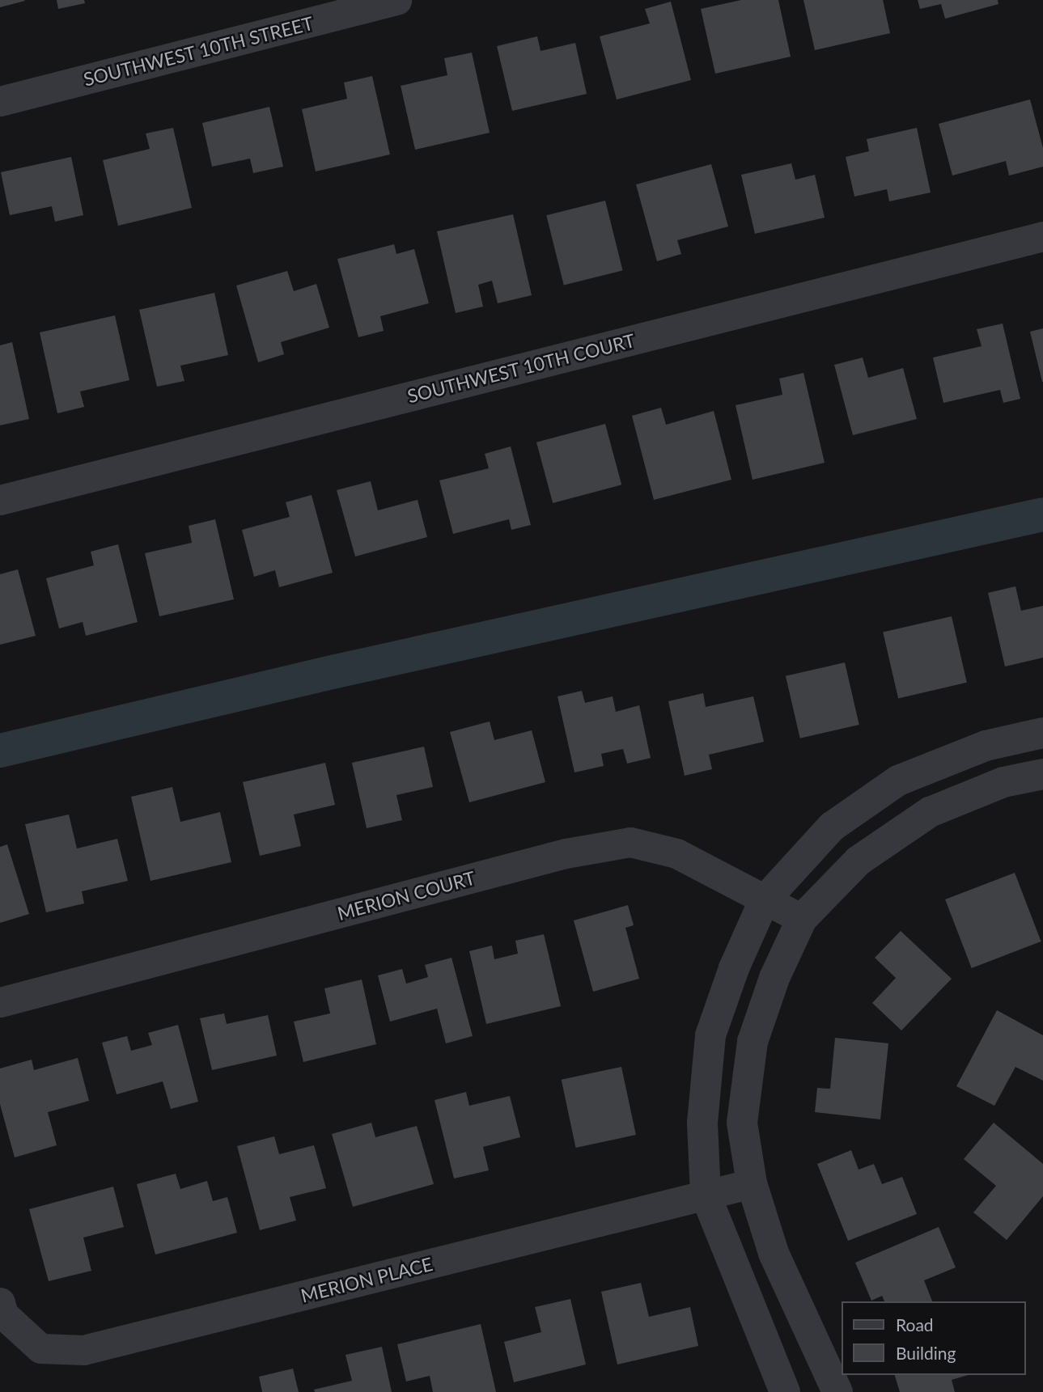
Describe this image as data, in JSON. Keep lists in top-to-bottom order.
{
  "streets": {
    "street": [
      "SOUTHWEST 10TH STREET",
      "SOUTHWEST 10TH COURT",
      "MERION COURT",
      "MERION PLACE"
    ]
  },
  "legend": ["Road", "Building"]
}
